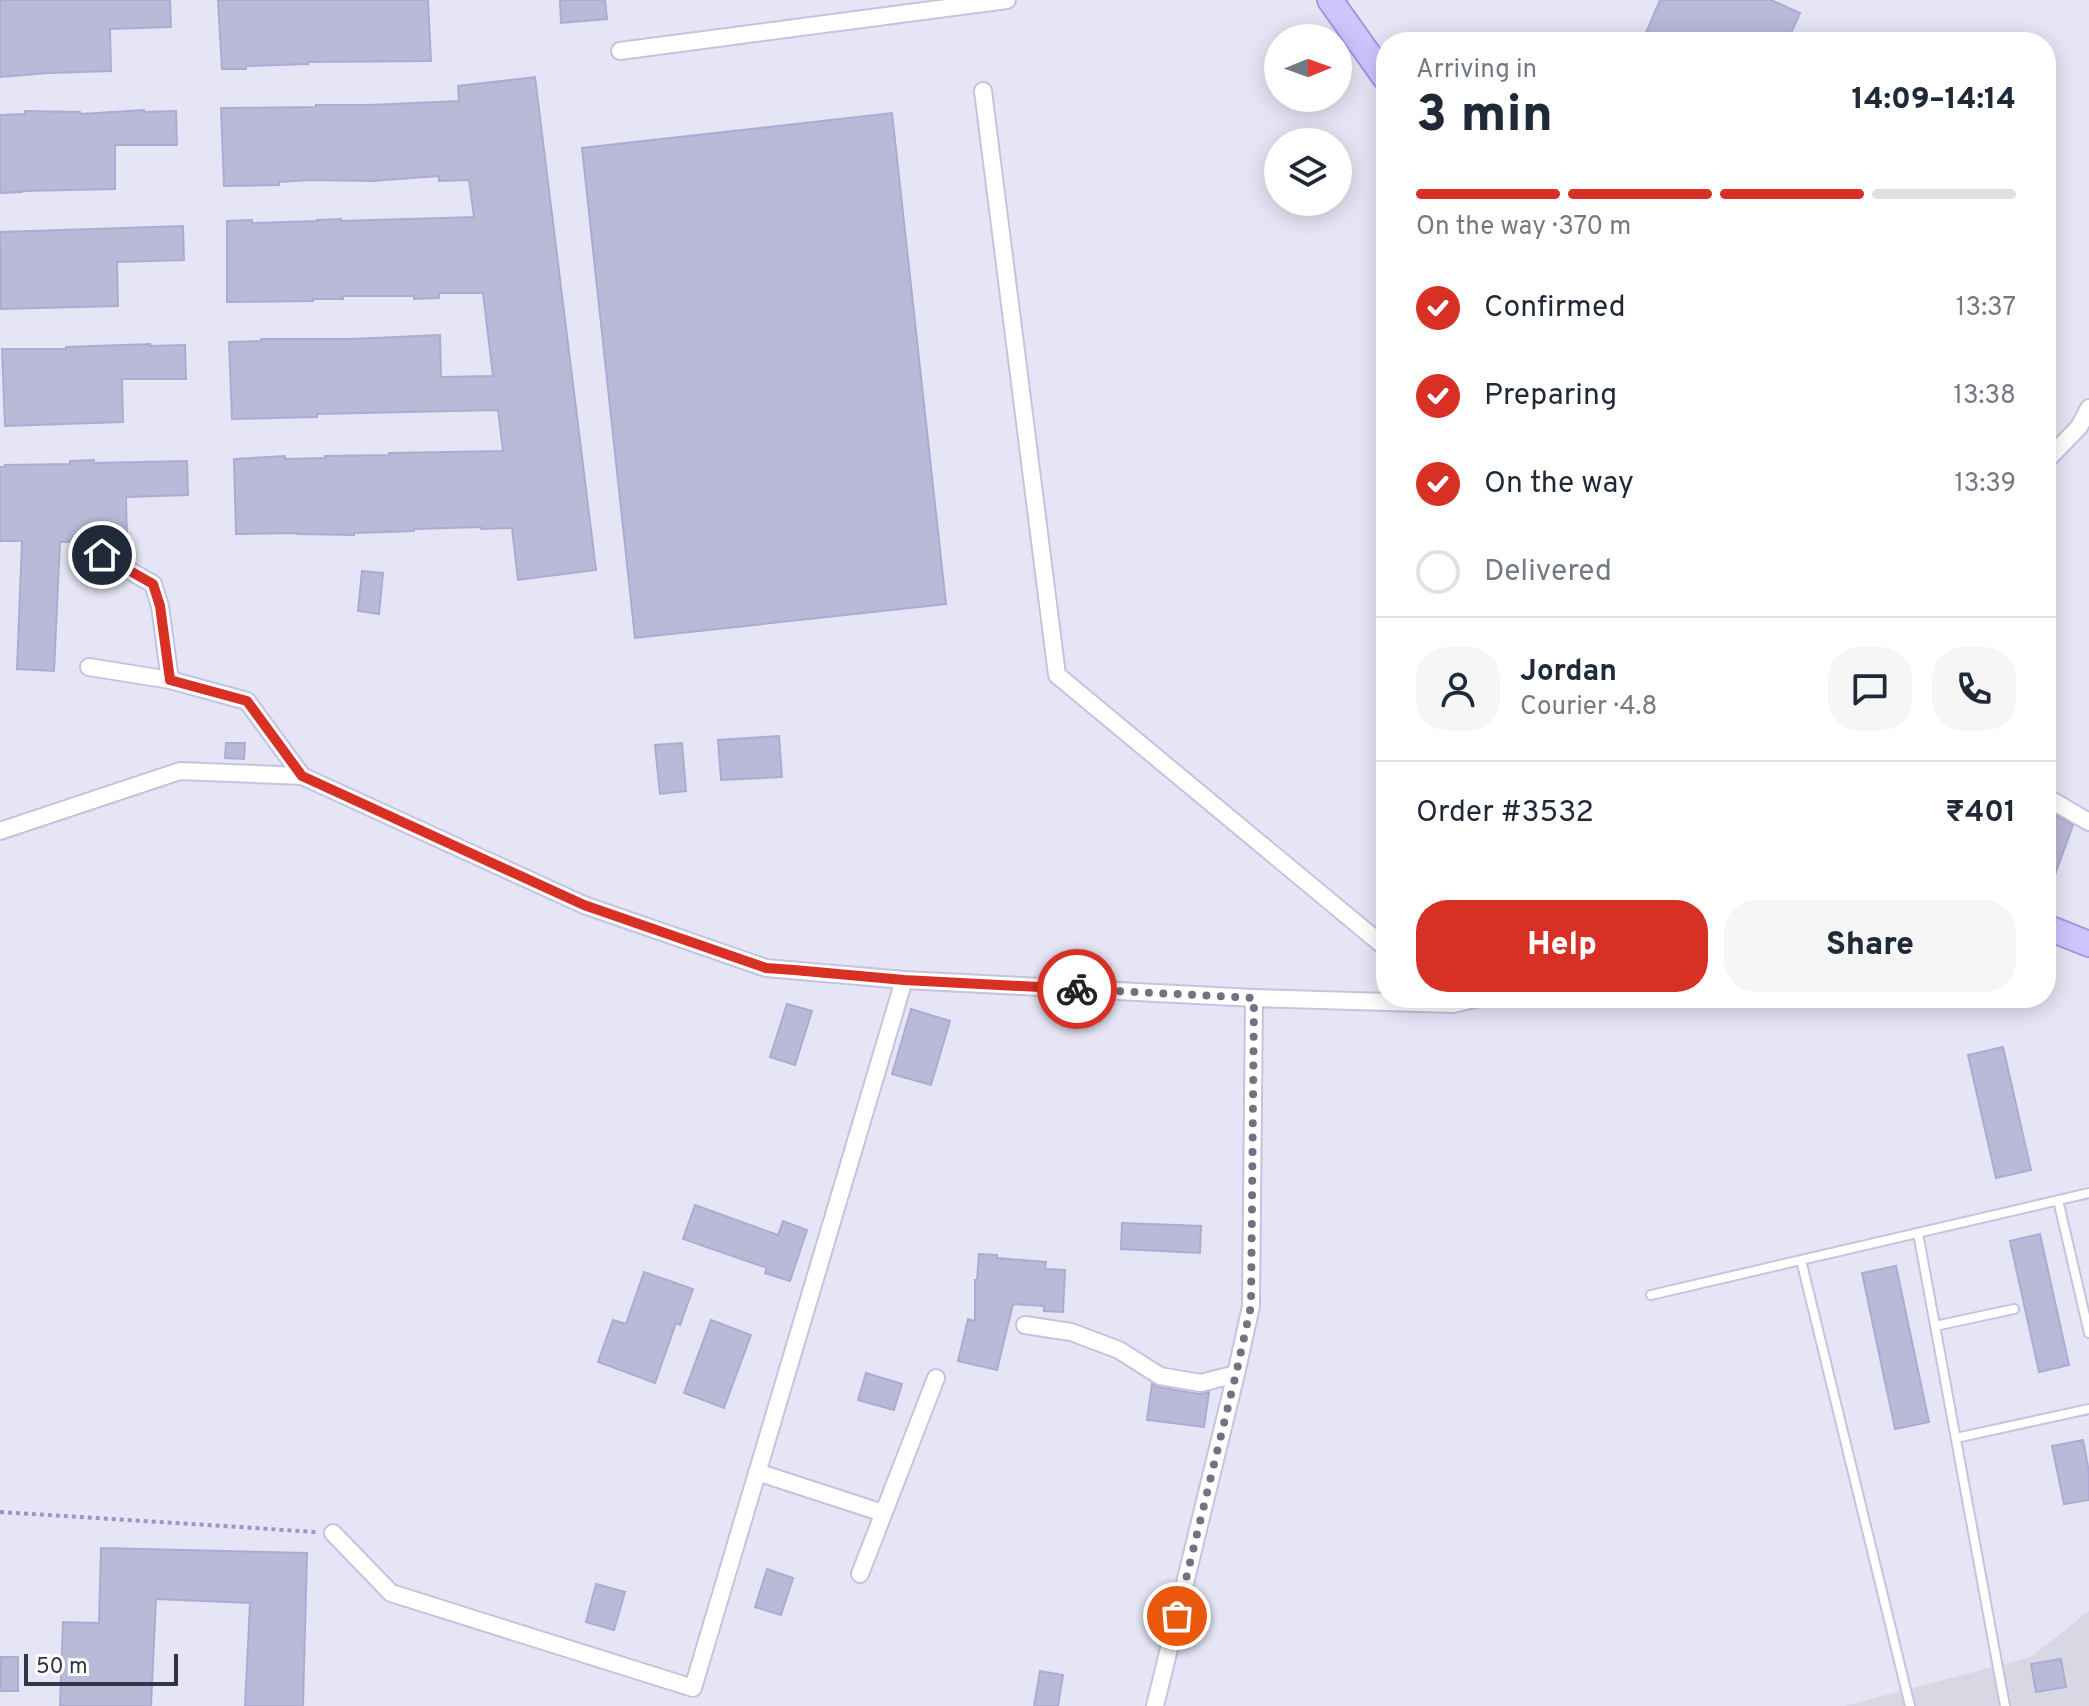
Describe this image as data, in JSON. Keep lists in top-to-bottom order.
{
  "scale_bar": "50 m",
  "north": "right",
  "page": {
    "heading": ["3 min", "Arriving in", "14:09–14:14"],
    "panel": [
      "Jordan",
      "Courier · 4.8",
      "Order #3532",
      "₹401"
    ],
    "bar": "On the way · 370 m",
    "list": [
      ["Confirmed", "13:37"],
      ["Preparing", "13:38"],
      ["On the way", "13:39"],
      "Delivered"
    ],
    "buttons": ["Help", "Share"],
    "scale": "50 m"
  }
}
